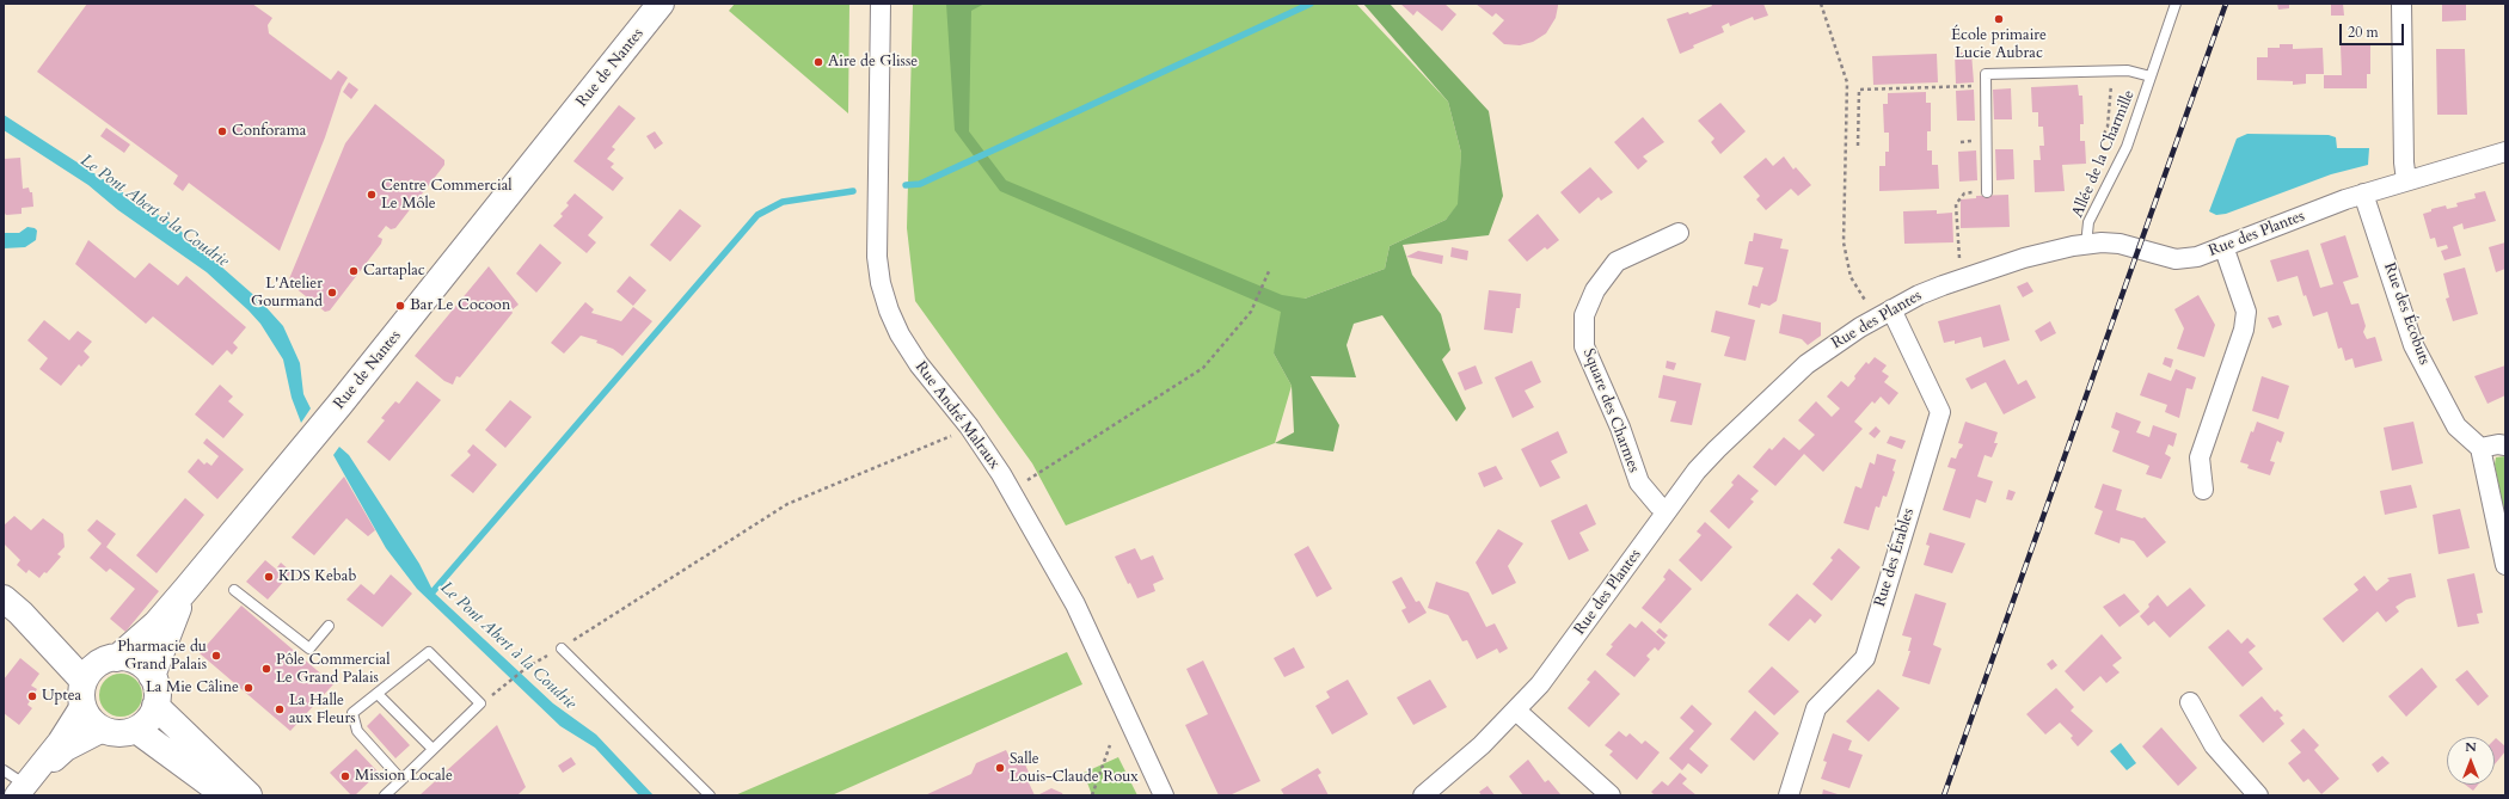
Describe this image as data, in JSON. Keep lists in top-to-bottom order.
{
  "streets": {
    "main road": ["Rue de Nantes"],
    "street": [
      "Rue des Plantes",
      "Rue des Écobuts",
      "Square des Charmes",
      "Rue André Malraux",
      "Rue des Érables"
    ],
    "lane": ["Allée de la Charmille"]
  },
  "crossings": [
    ["Allée de la Charmille", "Rue des Plantes"],
    ["Rue des Plantes", "Rue des Écobuts"],
    ["Rue des Plantes", "Square des Charmes"],
    ["Rue des Plantes", "Rue des Érables"]
  ],
  "water": ["Le Pont Abert à la Coudrie"],
  "places": [
    "École primaire Lucie Aubrac",
    "Aire de Glisse",
    "Conforama",
    "Centre Commercial Le Môle",
    "Cartaplac",
    "L'Atelier Gourmand",
    "Bar Le Cocoon",
    "KDS Kebab",
    "Pharmacie du Grand Palais",
    "Pôle Commercial Le Grand Palais",
    "La Mie Câline",
    "Uptea",
    "La Halle aux Fleurs",
    "Salle Louis-Claude Roux",
    "Mission Locale"
  ],
  "scale_bar": "20 m",
  "north": "top"
}
